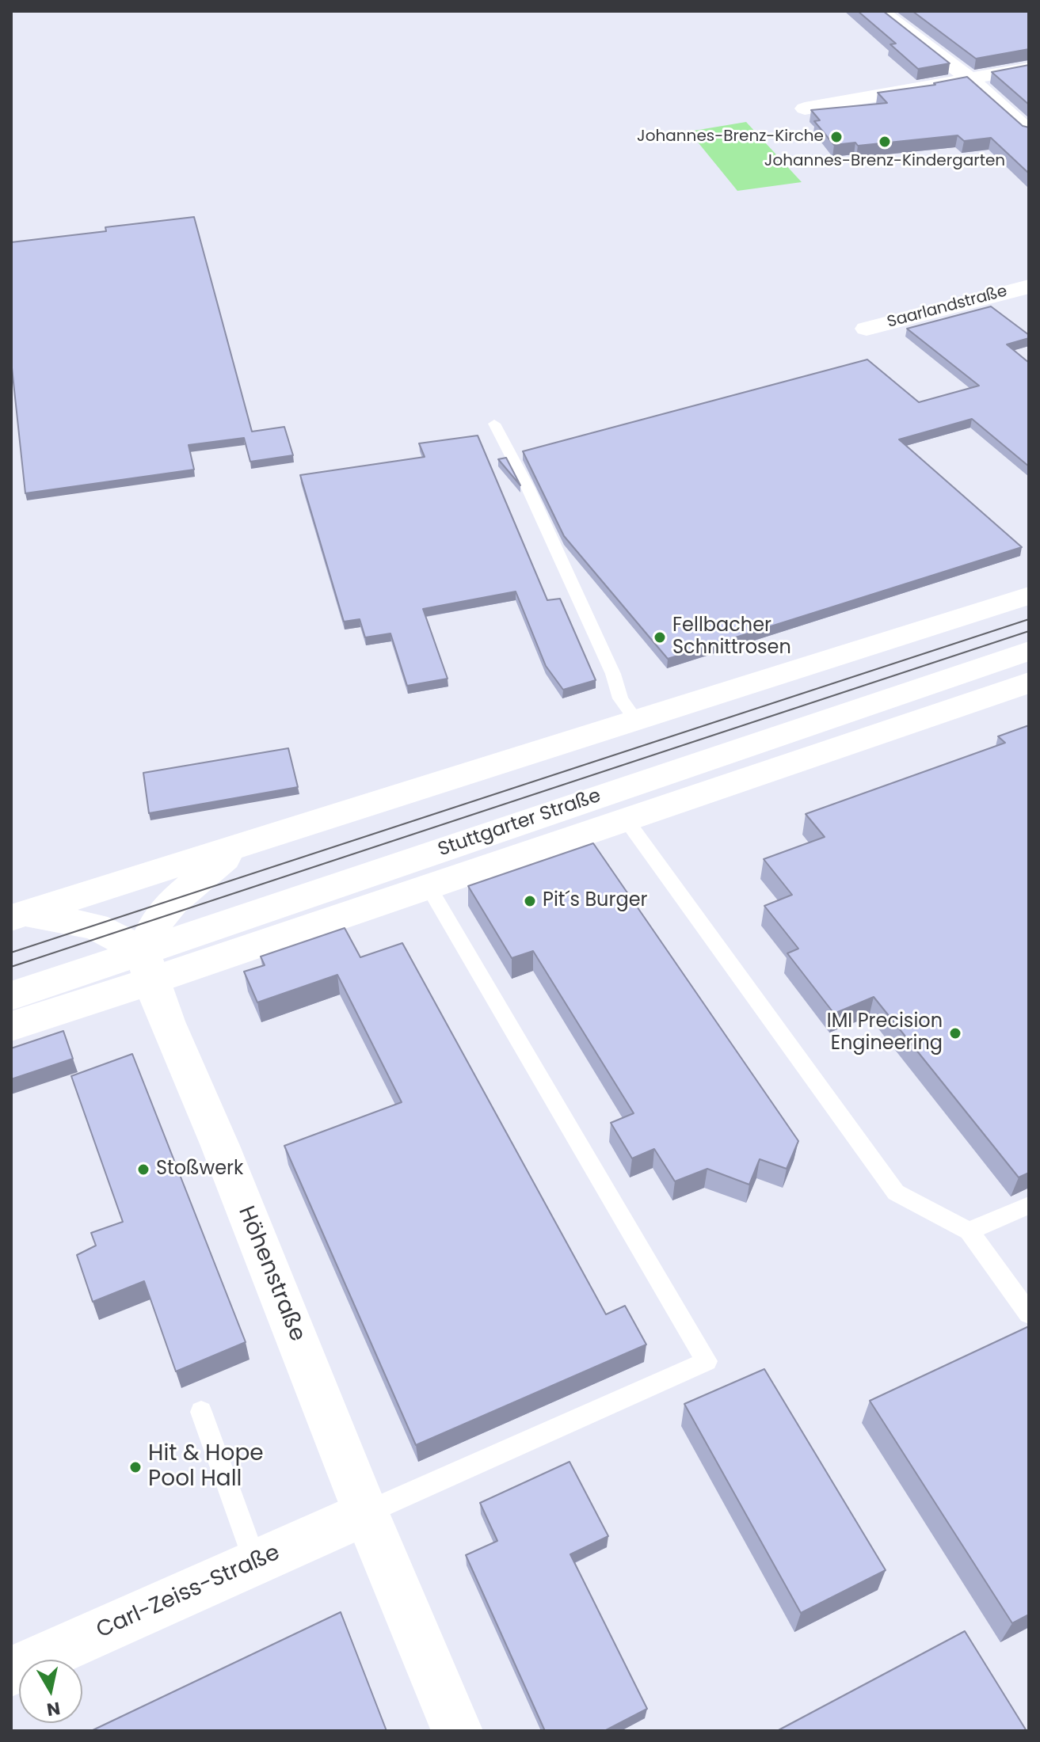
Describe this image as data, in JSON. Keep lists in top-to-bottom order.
{
  "streets": {
    "main road": [
      "Saarlandstraße",
      "Stuttgarter Straße",
      "Höhenstraße",
      "Carl-Zeiss-Straße"
    ]
  },
  "crossings": [
    ["Stuttgarter Straße", "Höhenstraße"],
    ["Höhenstraße", "Carl-Zeiss-Straße"]
  ],
  "places": [
    "Johannes-Brenz-Kirche",
    "Johannes-Brenz-Kindergarten",
    "Fellbacher Schnittrosen",
    "Pit´s Burger",
    "IMI Precision Engineering",
    "Stoßwerk",
    "Hit & Hope Pool Hall"
  ],
  "north": "bottom"
}
